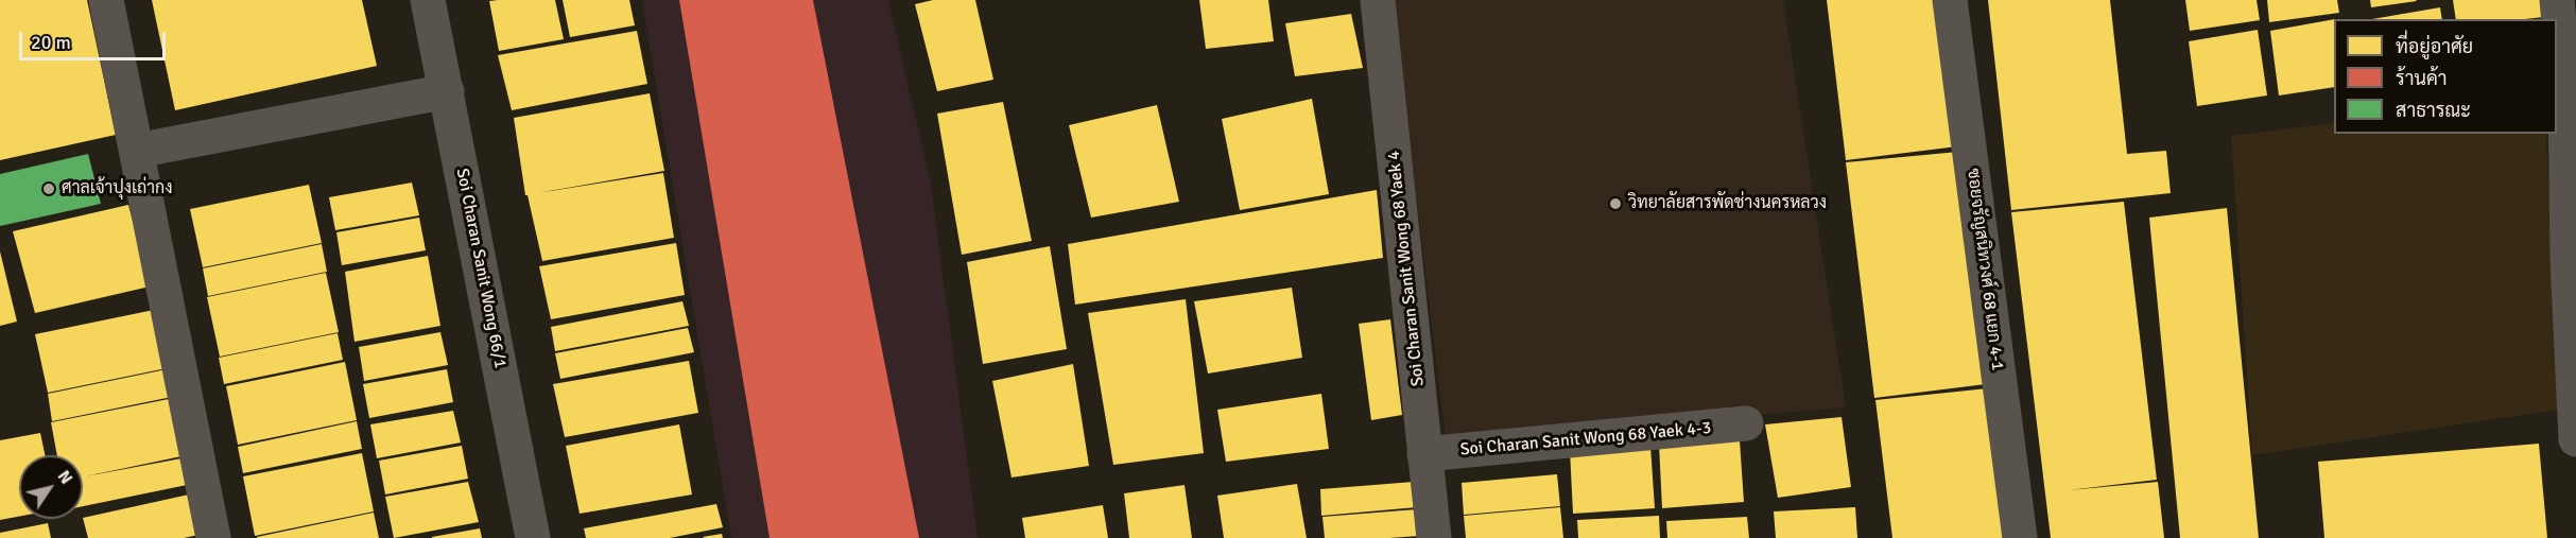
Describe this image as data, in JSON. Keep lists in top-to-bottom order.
{
  "streets": {
    "street": [
      "Soi Charan Sanit Wong 66/1",
      "Soi Charan Sanit Wong 68 Yaek 4",
      "ซอยจรัญสนิทวงศ์ 68 แยก 4-1",
      "Soi Charan Sanit Wong 68 Yaek 4-3"
    ]
  },
  "crossings": [
    ["Soi Charan Sanit Wong 68 Yaek 4", "Soi Charan Sanit Wong 68 Yaek 4-3"]
  ],
  "places": ["ศาลเจ้าปุงเถ่ากง", "วิทยาลัยสารพัดช่างนครหลวง"],
  "legend": ["ที่อยู่อาศัย", "ร้านค้า", "สาธารณะ"],
  "scale_bar": "20 m",
  "north": "top right"
}
